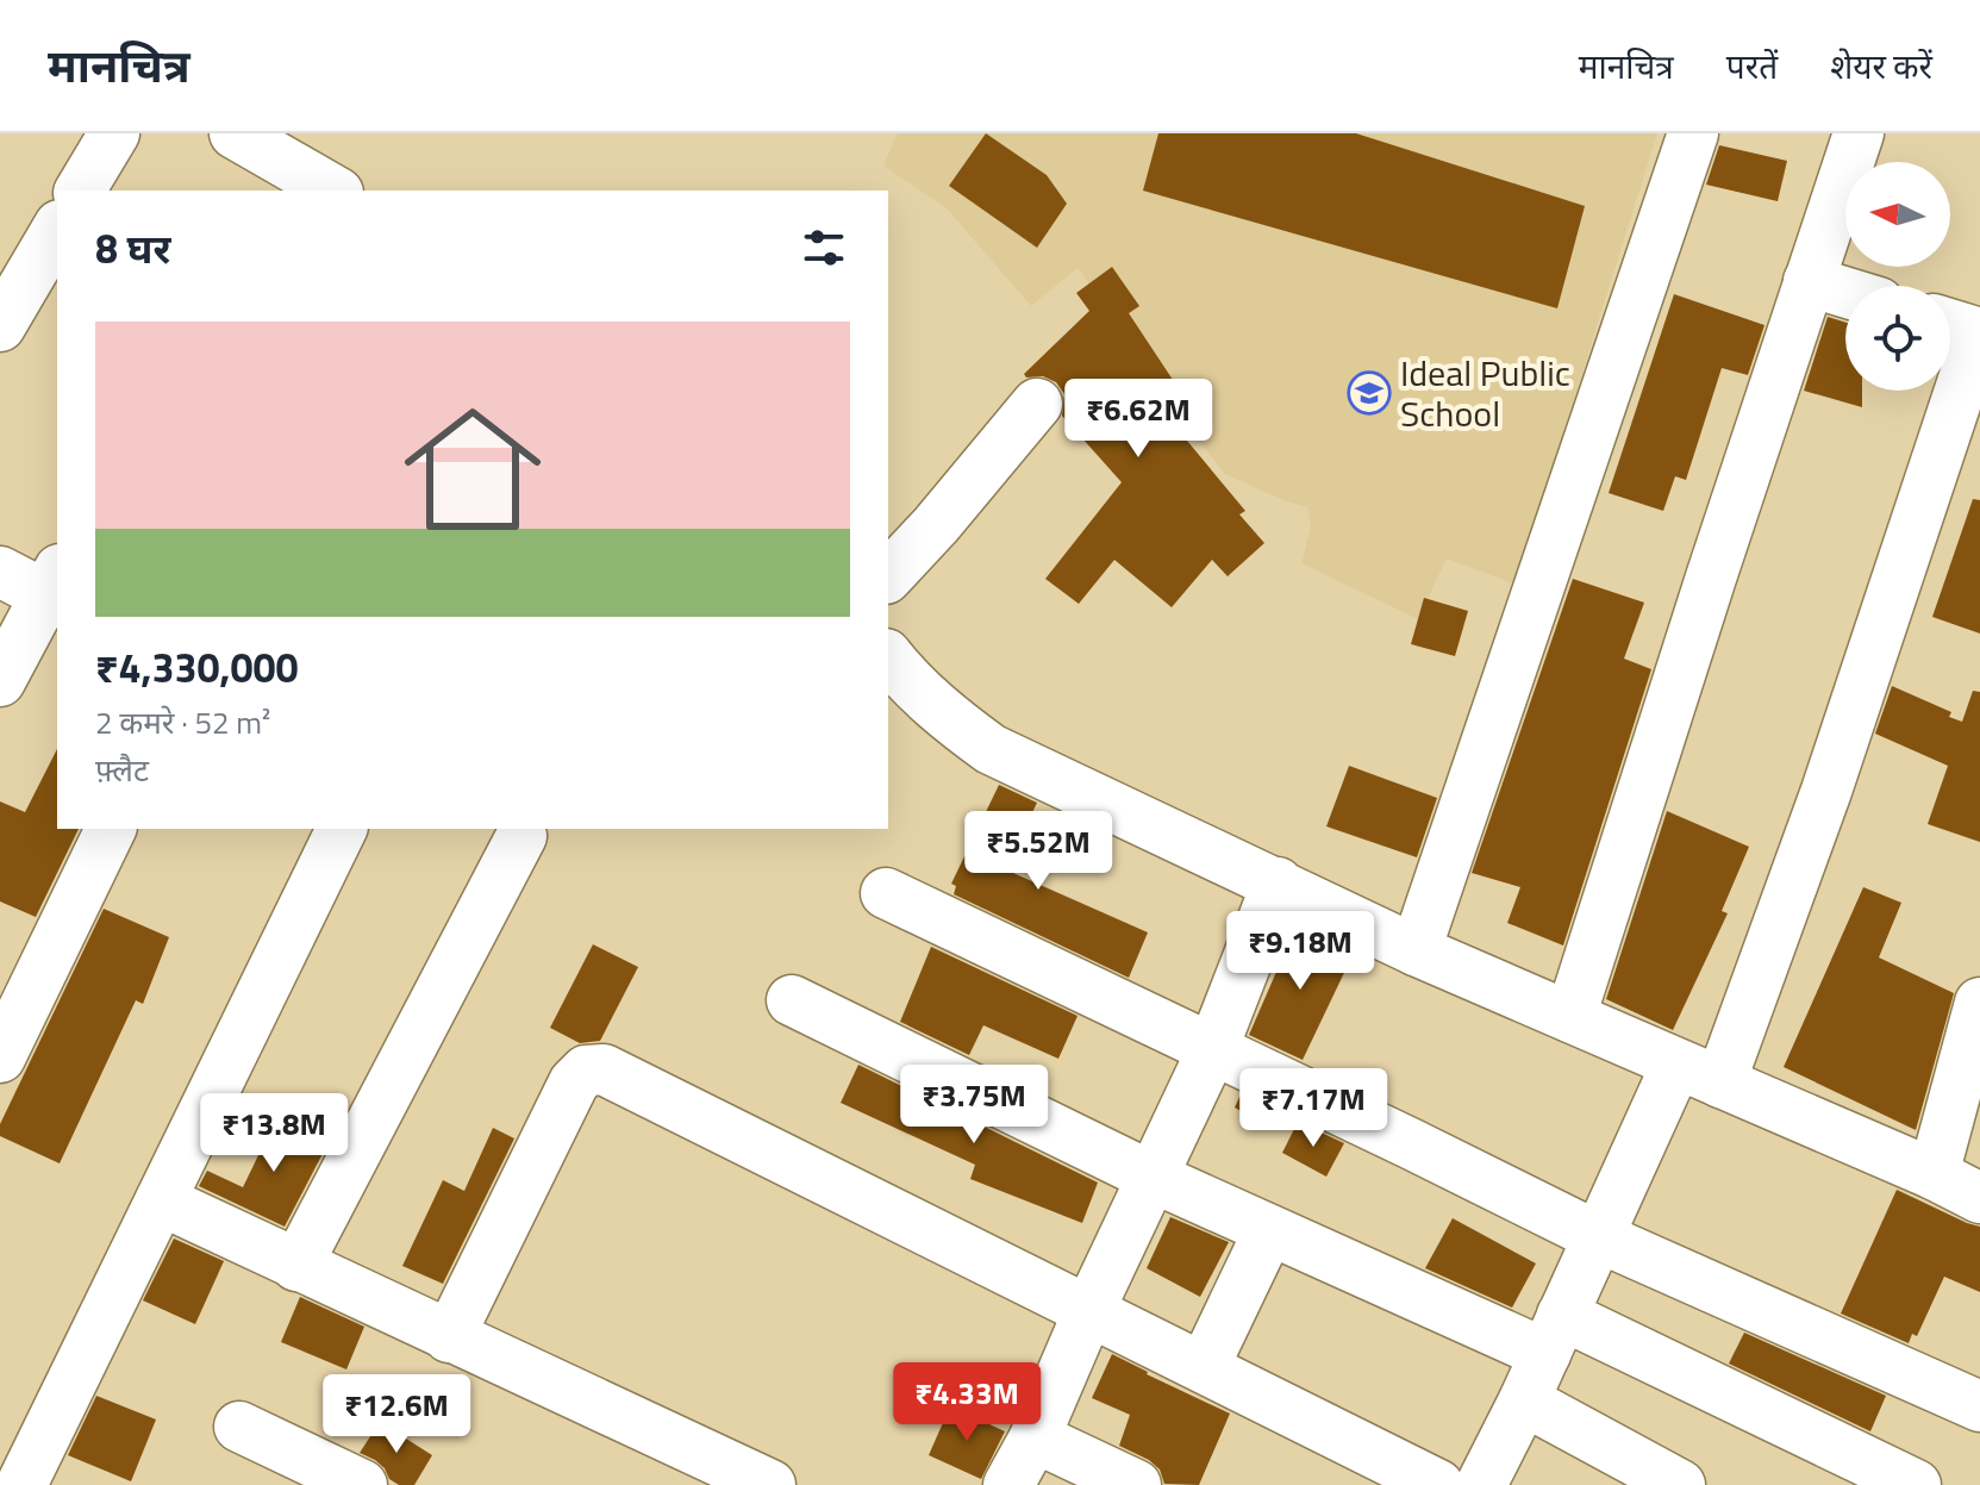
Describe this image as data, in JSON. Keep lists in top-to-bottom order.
{
  "places": {
    "school or university": ["Ideal Public School"]
  },
  "north": "left",
  "page": {
    "header": "मानचित्र",
    "nav": ["मानचित्र", "परतें", "शेयर करें"],
    "heading": "8 घर",
    "list": [
      {
        "name": "₹4,330,000",
        "note": "2 कमरे · 52 m² · फ़्लैट"
      }
    ],
    "price": [
      "₹6.62M",
      "₹5.52M",
      "₹9.18M",
      "₹3.75M",
      "₹7.17M",
      "₹13.8M",
      "₹4.33M",
      "₹12.6M"
    ]
  }
}
